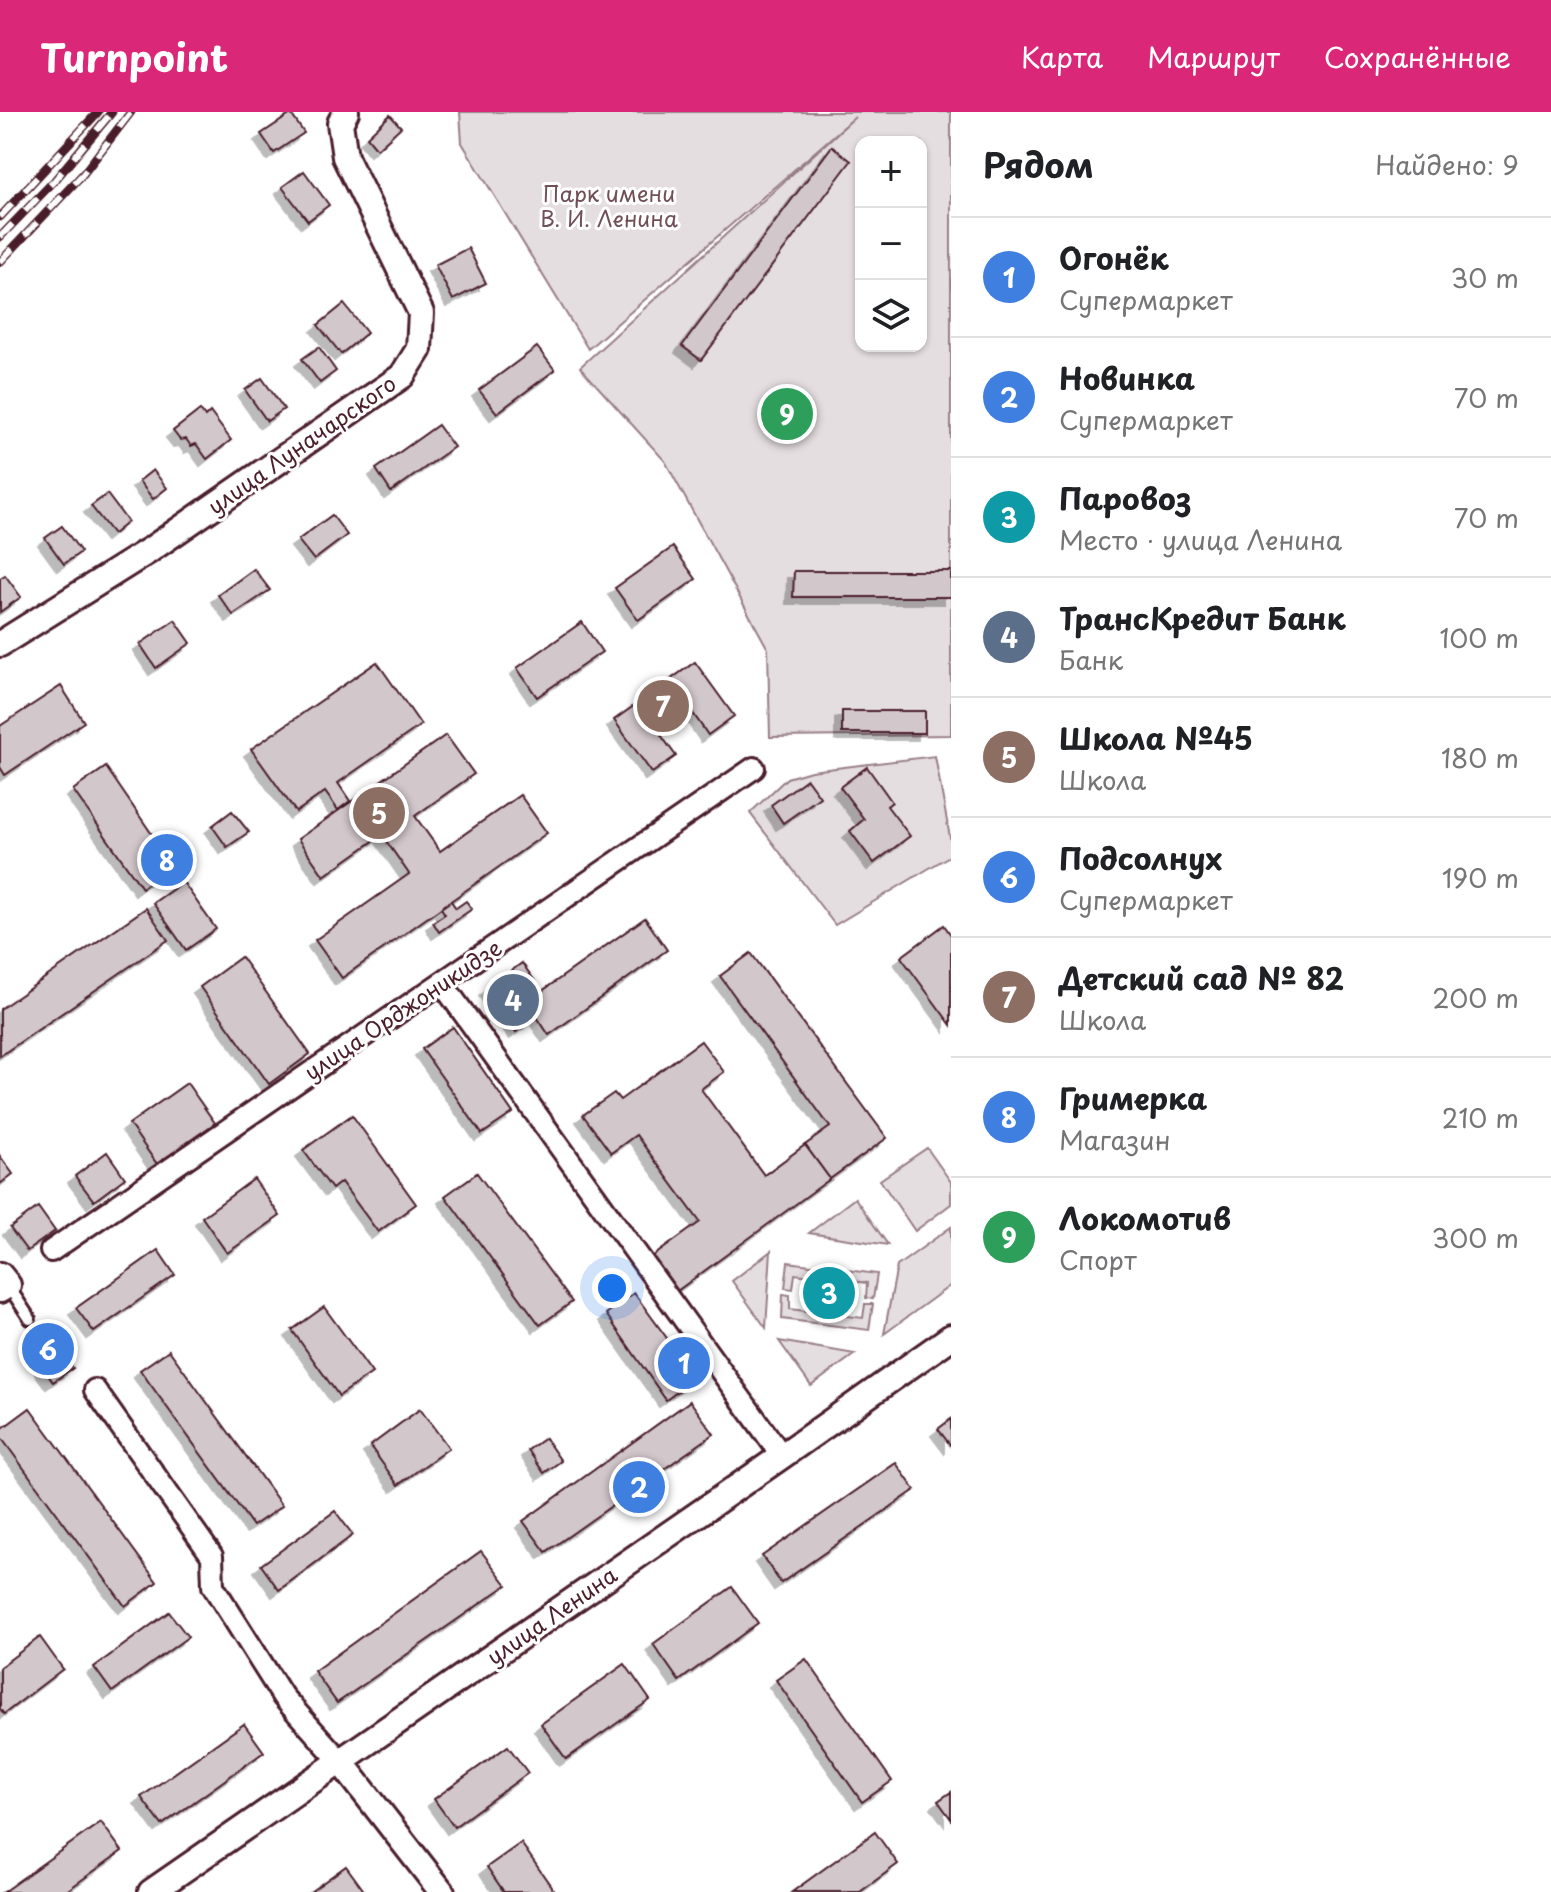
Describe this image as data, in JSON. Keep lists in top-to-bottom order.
{
  "streets": {
    "street": ["улица Луначарского", "улица Орджоникидзе", "улица Ленина"]
  },
  "parks": ["Парк имени В. И. Ленина"],
  "page": {
    "header": "Turnpoint",
    "nav": ["Карта", "Маршрут", "Сохранённые"],
    "heading": ["Рядом", "Найдено: 9"],
    "map_buttons": ["+", "−"],
    "list": [
      {
        "mark": "1",
        "name": "Огонёк",
        "note": "Супермаркет",
        "value": "30 m"
      },
      {
        "mark": "2",
        "name": "Новинка",
        "note": "Супермаркет",
        "value": "70 m"
      },
      {
        "mark": "3",
        "name": "Паровоз",
        "note": "Место · улица Ленина",
        "value": "70 m"
      },
      {
        "mark": "4",
        "name": "ТрансКредит Банк",
        "note": "Банк",
        "value": "100 m"
      },
      {
        "mark": "5",
        "name": "Школа №45",
        "note": "Школа",
        "value": "180 m"
      },
      {
        "mark": "6",
        "name": "Подсолнух",
        "note": "Супермаркет",
        "value": "190 m"
      },
      {
        "mark": "7",
        "name": "Детский сад № 82",
        "note": "Школа",
        "value": "200 m"
      },
      {
        "mark": "8",
        "name": "Гримерка",
        "note": "Магазин",
        "value": "210 m"
      },
      {
        "mark": "9",
        "name": "Локомотив",
        "note": "Спорт",
        "value": "300 m"
      }
    ],
    "pins": [
      "9",
      "7",
      "5",
      "8",
      "4",
      "3",
      "6",
      "1",
      "2"
    ]
  }
}
